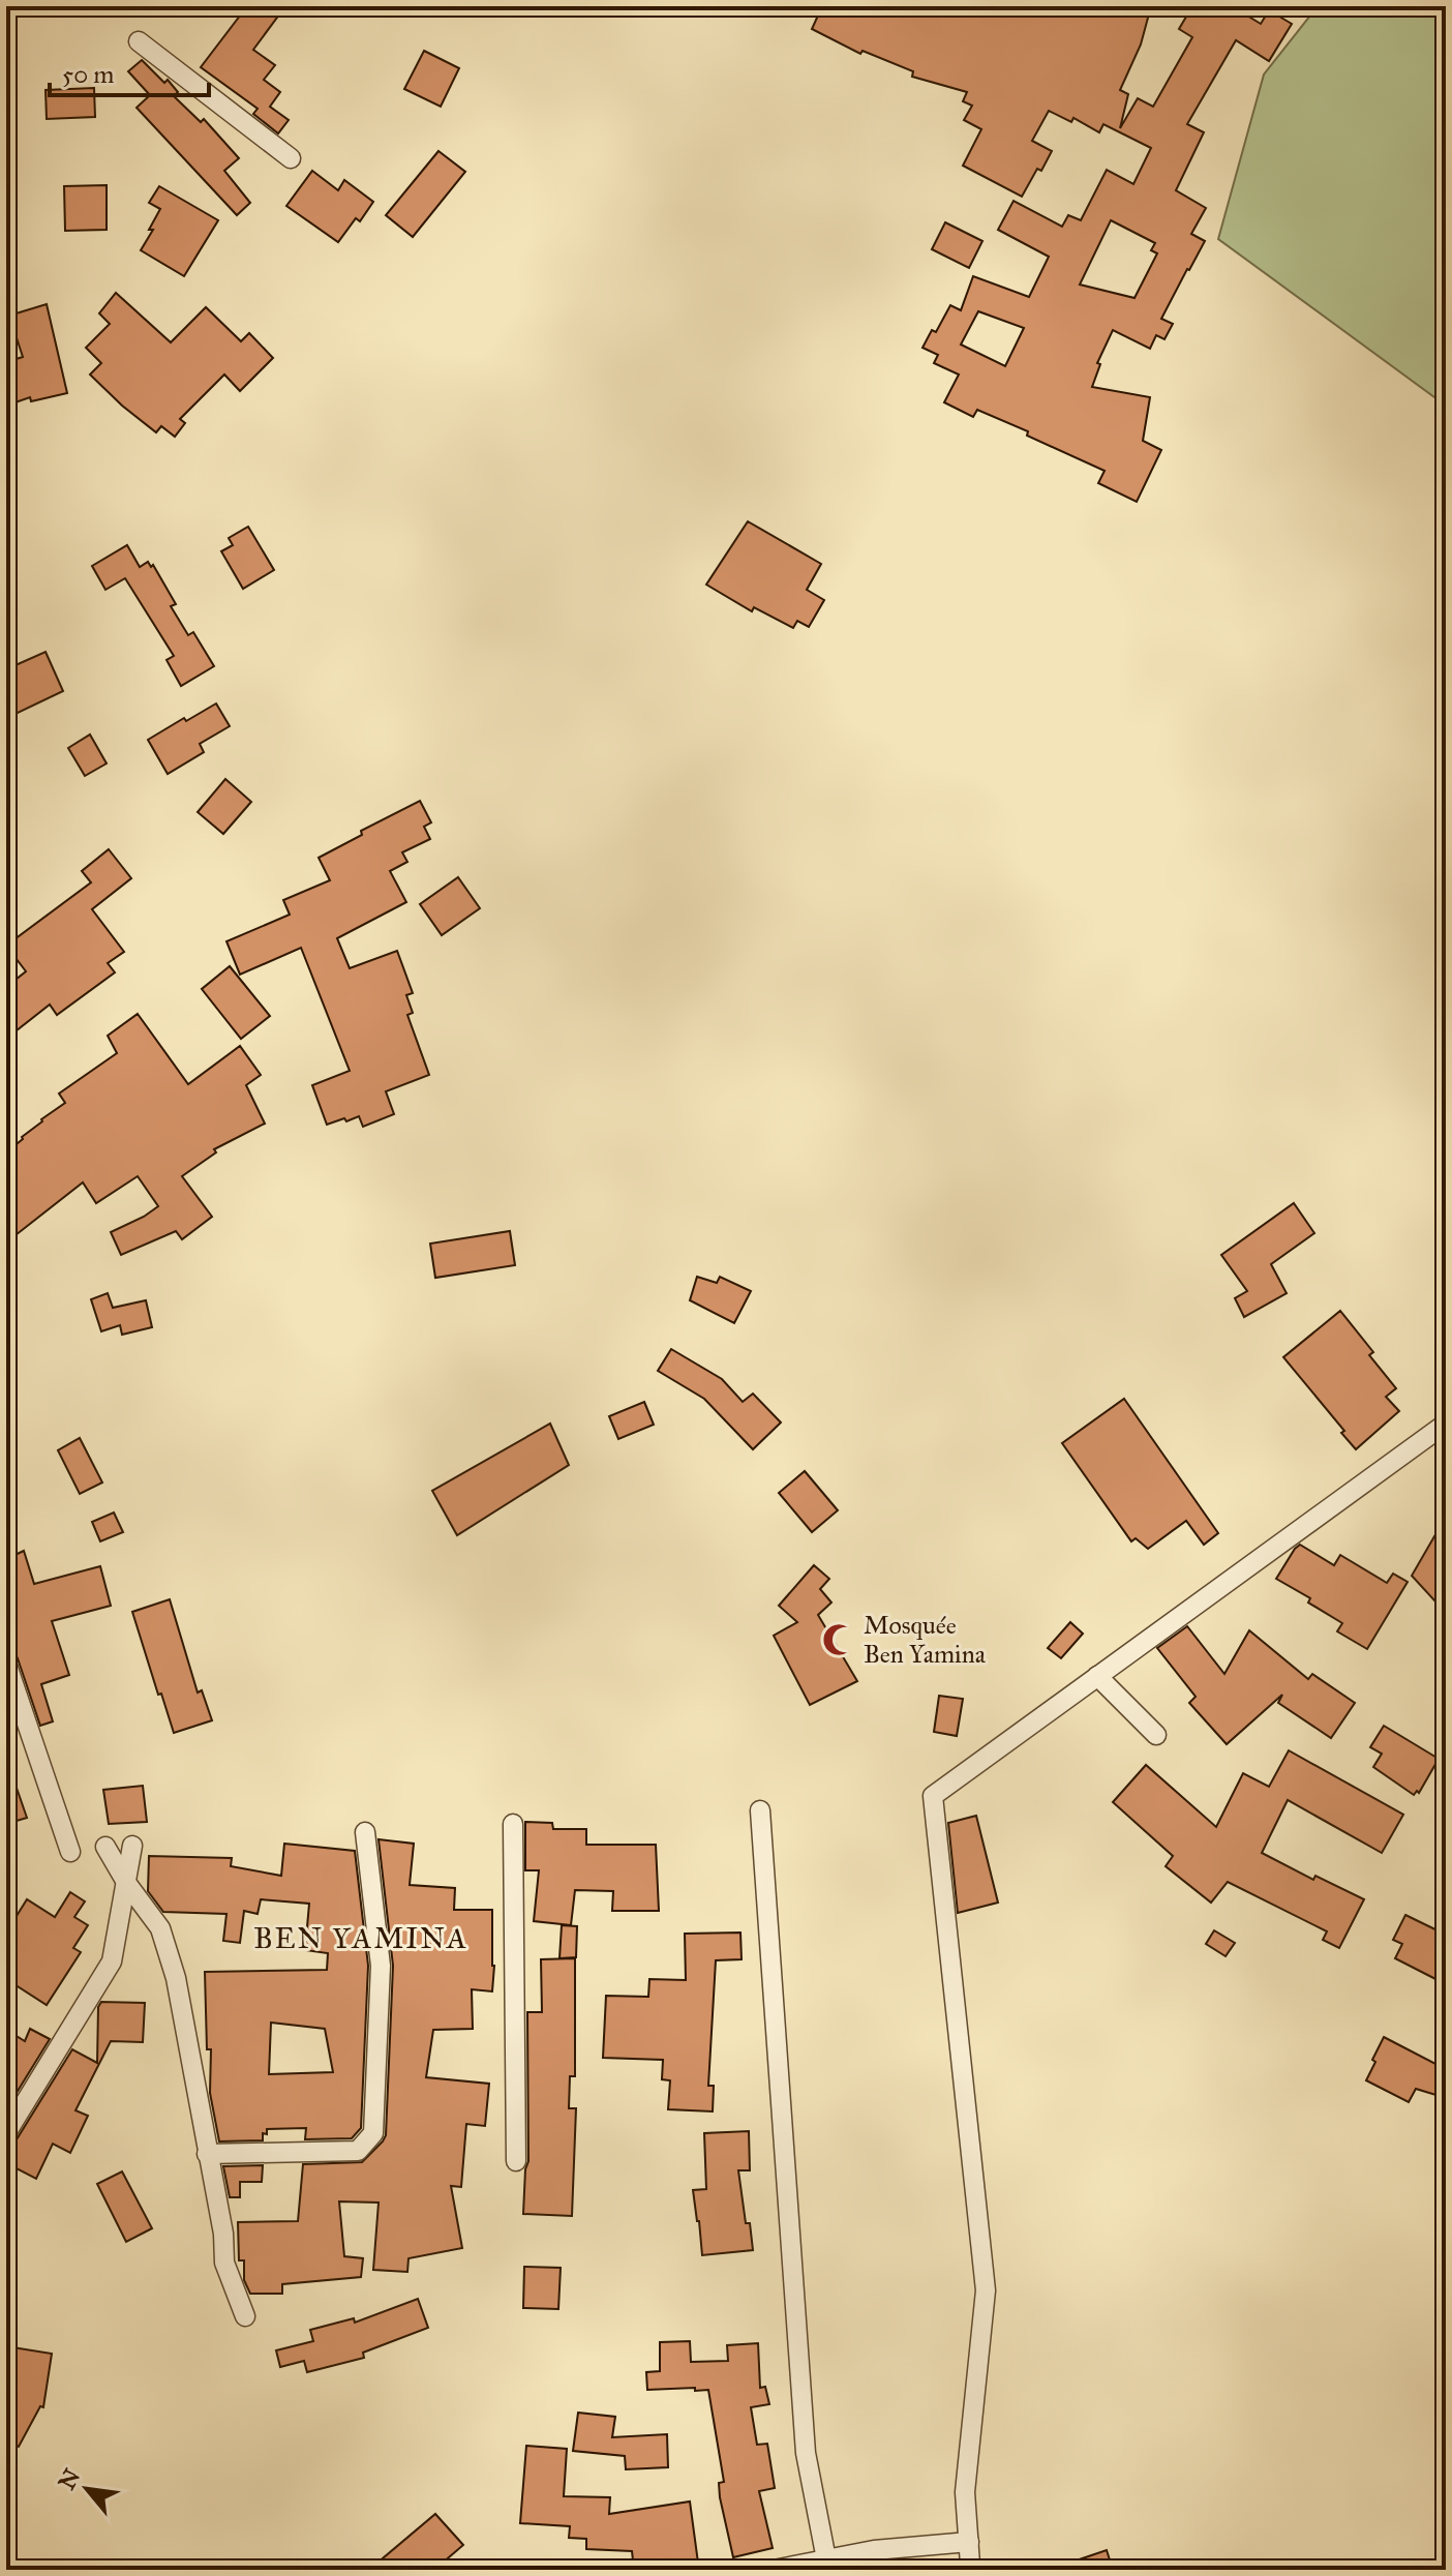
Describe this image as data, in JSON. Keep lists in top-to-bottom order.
{
  "districts": ["BEN YAMINA"],
  "places": {
    "mosque": ["Mosquée Ben Yamina"]
  },
  "scale_bar": "50 m",
  "north": "top left"
}
